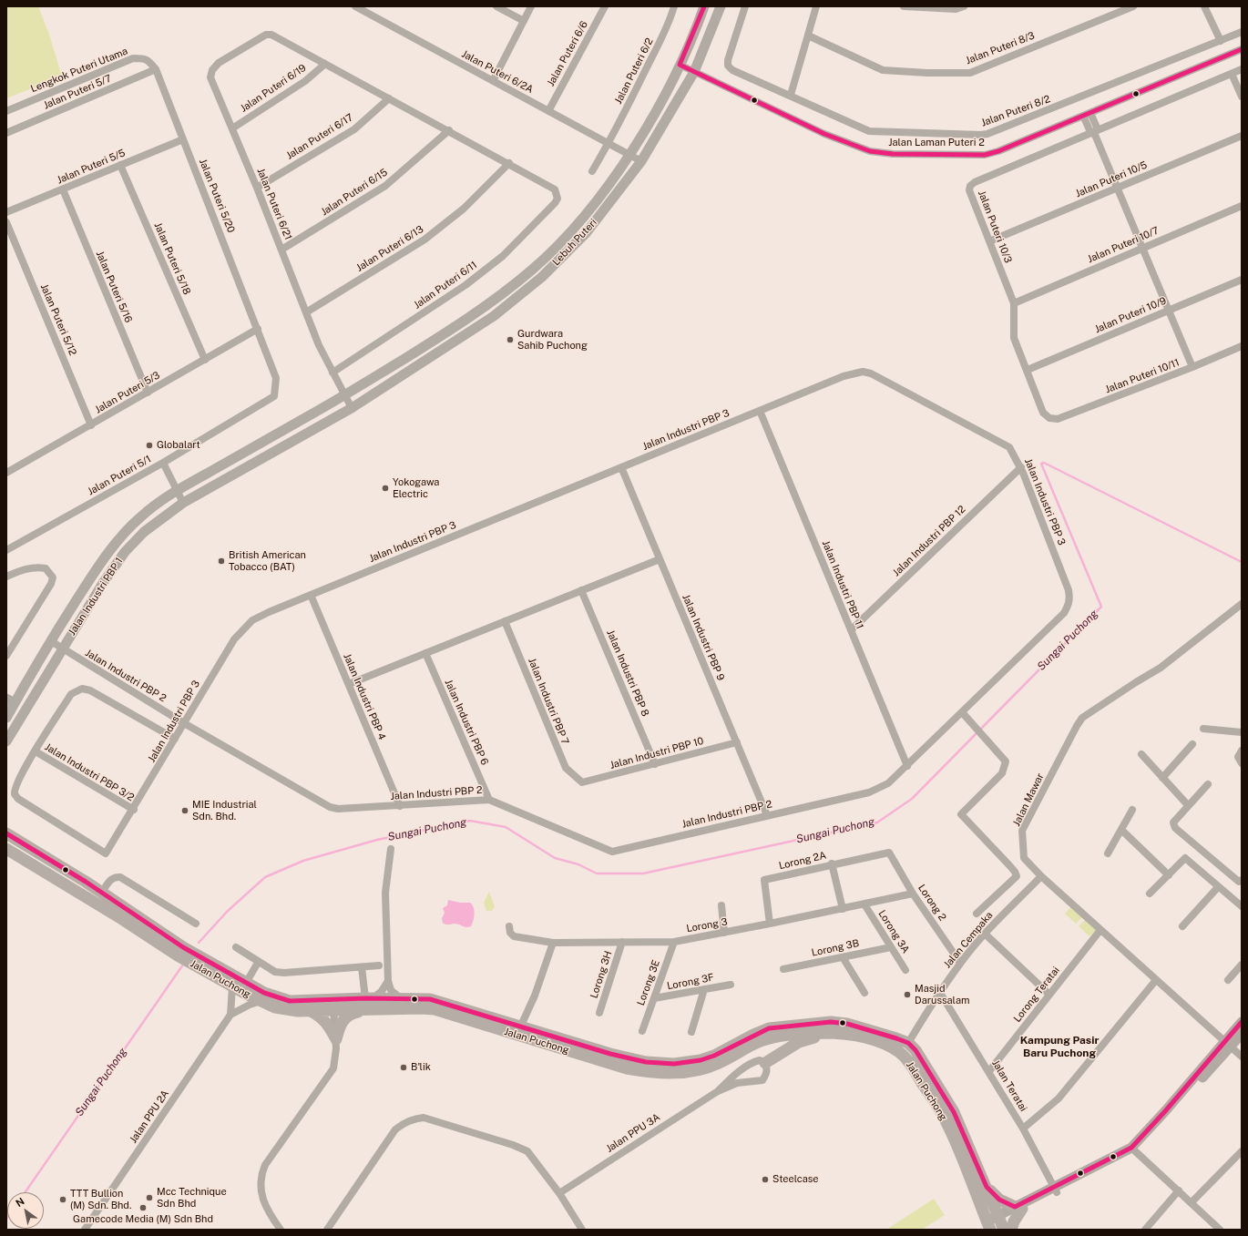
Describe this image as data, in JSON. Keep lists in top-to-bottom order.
{
  "streets": {
    "main road": ["Lebuh Puteri", "Jalan Industri PBP 1", "Jalan Puchong"],
    "street": [
      "Jalan Puteri 8/3",
      "Jalan Puteri 6/6",
      "Lengkok Puteri Utama",
      "Jalan Puteri 6/2",
      "Jalan Puteri 6/2A",
      "Jalan Puteri 6/19",
      "Jalan Puteri 5/7",
      "Jalan Puteri 8/2",
      "Jalan Puteri 6/17",
      "Jalan Laman Puteri 2",
      "Jalan Puteri 5/5",
      "Jalan Puteri 10/5",
      "Jalan Puteri 6/15",
      "Jalan Puteri 5/20",
      "Jalan Puteri 6/21",
      "Jalan Puteri 10/3",
      "Jalan Puteri 10/7",
      "Jalan Puteri 6/13",
      "Jalan Puteri 5/18",
      "Jalan Puteri 6/11",
      "Jalan Puteri 5/16",
      "Jalan Puteri 10/9",
      "Jalan Puteri 5/12",
      "Jalan Puteri 10/11",
      "Jalan Puteri 5/3",
      "Jalan Industri PBP 3",
      "Jalan Puteri 5/1",
      "Jalan Industri PBP 12",
      "Jalan Industri PBP 11",
      "Jalan Industri PBP 9",
      "Jalan Industri PBP 8",
      "Jalan Industri PBP 2",
      "Jalan Industri PBP 4",
      "Jalan Industri PBP 7",
      "Jalan Industri PBP 6",
      "Jalan Industri PBP 10",
      "Jalan Industri PBP 3/2",
      "Jalan Mawar",
      "Lorong 2A",
      "Lorong 2",
      "Lorong 3",
      "Lorong 3A",
      "Jalan Cempaka",
      "Lorong 3B",
      "Lorong 3H",
      "Lorong 3F",
      "Lorong 3E",
      "Lorong Teratai",
      "Jalan Teratai",
      "Jalan PPU 2A",
      "Jalan PPU 3A"
    ]
  },
  "crossings": [
    ["Jalan Puteri 6/6", "Jalan Puteri 6/2A"],
    ["Lengkok Puteri Utama", "Jalan Puteri 5/7"],
    ["Lengkok Puteri Utama", "Jalan Puteri 5/20"],
    ["Jalan Puteri 6/2", "Jalan Puteri 6/2A"],
    ["Jalan Puteri 6/2A", "Lebuh Puteri"],
    ["Jalan Puteri 6/19", "Jalan Puteri 6/21"],
    ["Jalan Puteri 5/7", "Jalan Puteri 5/20"],
    ["Jalan Puteri 6/17", "Jalan Puteri 6/21"],
    ["Jalan Laman Puteri 2", "Lebuh Puteri"],
    ["Jalan Puteri 5/5", "Jalan Puteri 5/20"],
    ["Jalan Puteri 5/5", "Jalan Puteri 5/18"],
    ["Jalan Puteri 5/5", "Jalan Puteri 5/16"],
    ["Jalan Puteri 10/5", "Jalan Puteri 10/3"],
    ["Jalan Puteri 6/15", "Jalan Puteri 6/21"],
    ["Jalan Puteri 5/20", "Jalan Puteri 5/3"],
    ["Jalan Puteri 5/20", "Jalan Puteri 5/1"],
    ["Jalan Puteri 6/21", "Lebuh Puteri"],
    ["Jalan Puteri 6/21", "Jalan Puteri 6/13"],
    ["Jalan Puteri 6/21", "Jalan Puteri 6/11"],
    ["Jalan Puteri 6/21", "Jalan Industri PBP 1"],
    ["Jalan Puteri 10/3", "Jalan Puteri 10/7"],
    ["Jalan Puteri 10/3", "Jalan Puteri 10/9"],
    ["Jalan Puteri 10/3", "Jalan Puteri 10/11"],
    ["Lebuh Puteri", "Jalan Industri PBP 1"],
    ["Jalan Puteri 6/13", "Jalan Puteri 6/11"],
    ["Jalan Puteri 5/18", "Jalan Puteri 5/3"],
    ["Jalan Puteri 5/16", "Jalan Puteri 5/3"],
    ["Jalan Puteri 5/12", "Jalan Puteri 5/3"],
    ["Jalan Puteri 5/3", "Jalan Puteri 5/1"],
    ["Jalan Industri PBP 3", "Jalan Industri PBP 12"],
    ["Jalan Industri PBP 3", "Jalan Industri PBP 11"],
    ["Jalan Industri PBP 3", "Jalan Industri PBP 9"],
    ["Jalan Industri PBP 3", "Jalan Industri PBP 2"],
    ["Jalan Industri PBP 3", "Jalan Industri PBP 4"],
    ["Jalan Industri PBP 3", "Jalan Industri PBP 3/2"],
    ["Jalan Industri PBP 12", "Jalan Industri PBP 11"],
    ["Jalan Industri PBP 11", "Jalan Industri PBP 2"],
    ["Jalan Industri PBP 1", "Jalan Industri PBP 2"],
    ["Jalan Industri PBP 9", "Jalan Industri PBP 2"],
    ["Jalan Industri PBP 9", "Jalan Industri PBP 10"],
    ["Jalan Industri PBP 8", "Jalan Industri PBP 10"],
    ["Jalan Industri PBP 2", "Jalan Industri PBP 4"],
    ["Jalan Industri PBP 2", "Jalan Industri PBP 6"],
    ["Jalan Industri PBP 7", "Jalan Industri PBP 10"],
    ["Jalan Mawar", "Jalan Cempaka"],
    ["Jalan Mawar", "Lorong Teratai"],
    ["Lorong 2A", "Lorong 2"],
    ["Lorong 2A", "Lorong 3"],
    ["Lorong 2", "Lorong 3"],
    ["Lorong 2", "Jalan Cempaka"],
    ["Lorong 3", "Lorong 3A"],
    ["Lorong 3", "Lorong 3H"],
    ["Lorong 3", "Lorong 3E"],
    ["Lorong 3A", "Lorong 3B"],
    ["Jalan Cempaka", "Jalan Puchong"],
    ["Jalan Cempaka", "Jalan Teratai"],
    ["Lorong 3F", "Lorong 3E"],
    ["Lorong Teratai", "Jalan Teratai"]
  ],
  "districts": ["Kampung Pasir Baru Puchong"],
  "water": ["Sungai Puchong"],
  "places": [
    "Gurdwara Sahib Puchong",
    "Globalart",
    "Yokogawa Electric",
    "British American Tobacco (BAT)",
    "MIE Industrial Sdn. Bhd.",
    "Masjid Darussalam",
    "B'lik",
    "Steelcase",
    "Mcc Technique Sdn Bhd",
    "TTT Bullion (M) Sdn. Bhd.",
    "Gamecode Media (M) Sdn Bhd"
  ],
  "north": "top left"
}
